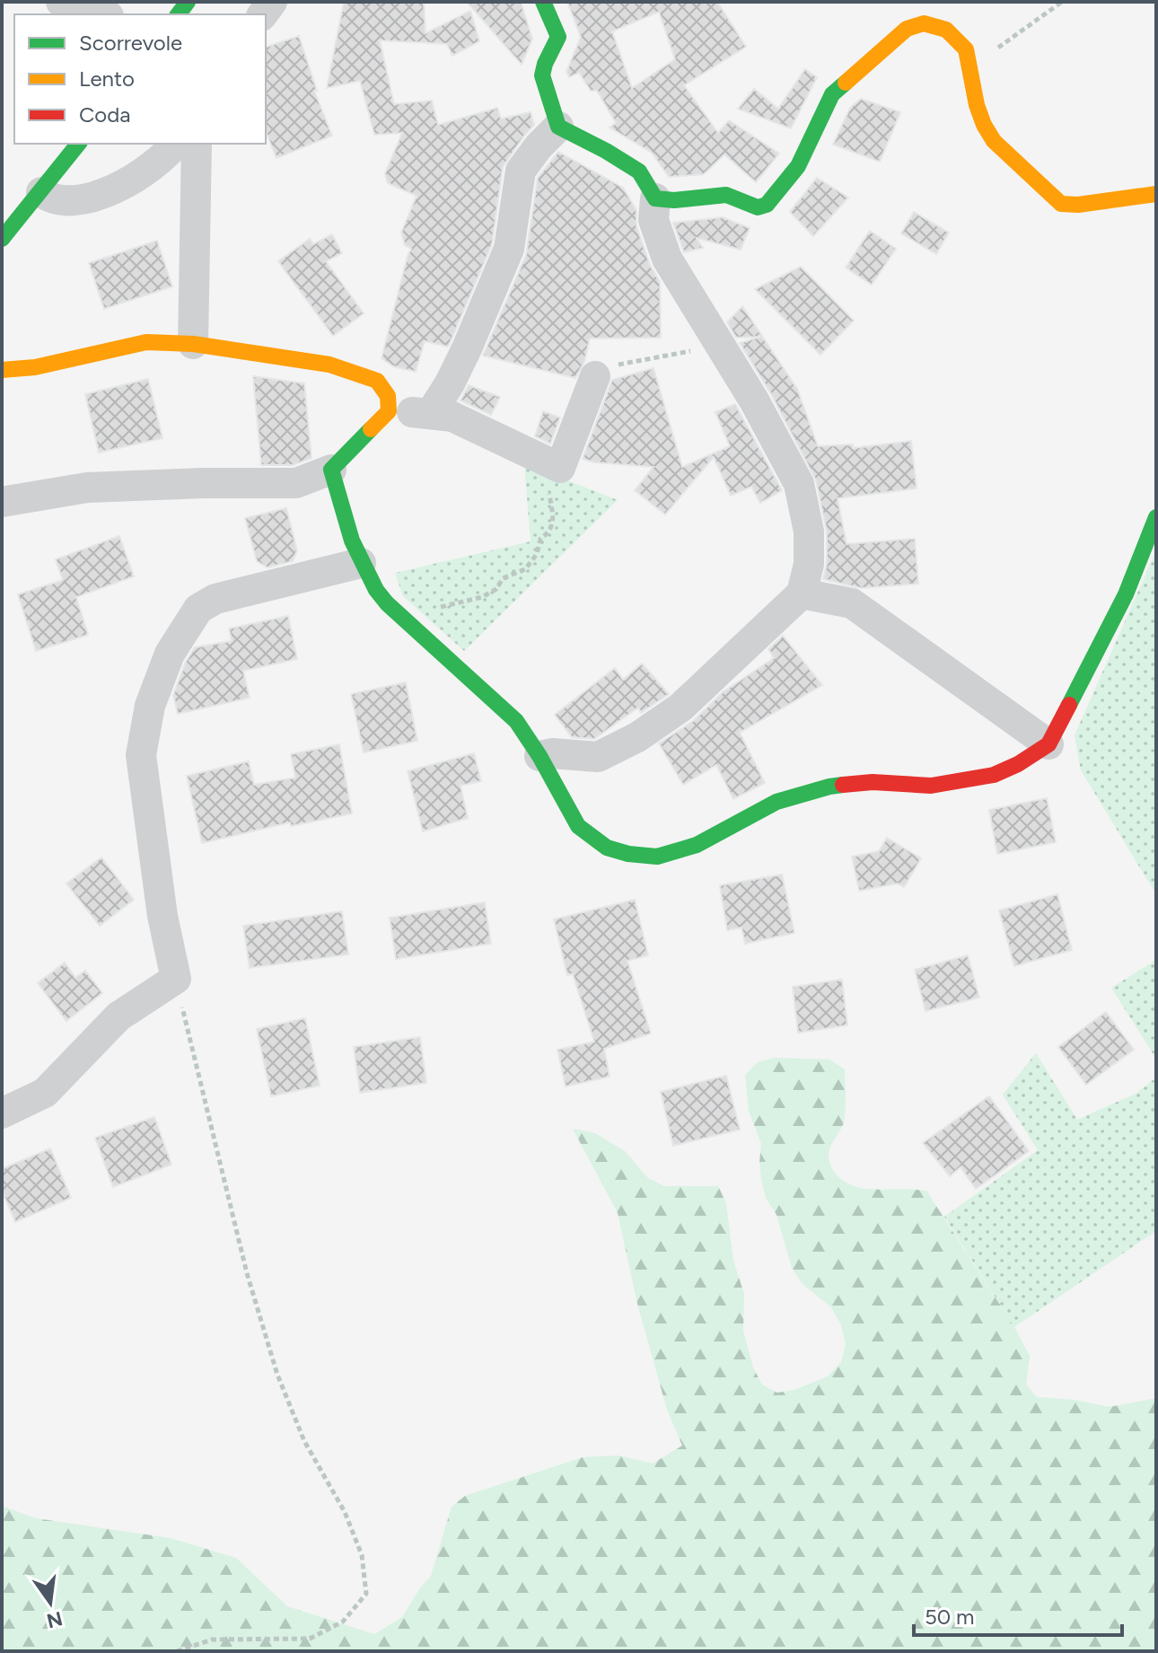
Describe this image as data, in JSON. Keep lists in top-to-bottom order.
{
  "legend": ["Scorrevole", "Lento", "Coda"],
  "scale_bar": "50 m",
  "north": "bottom"
}
